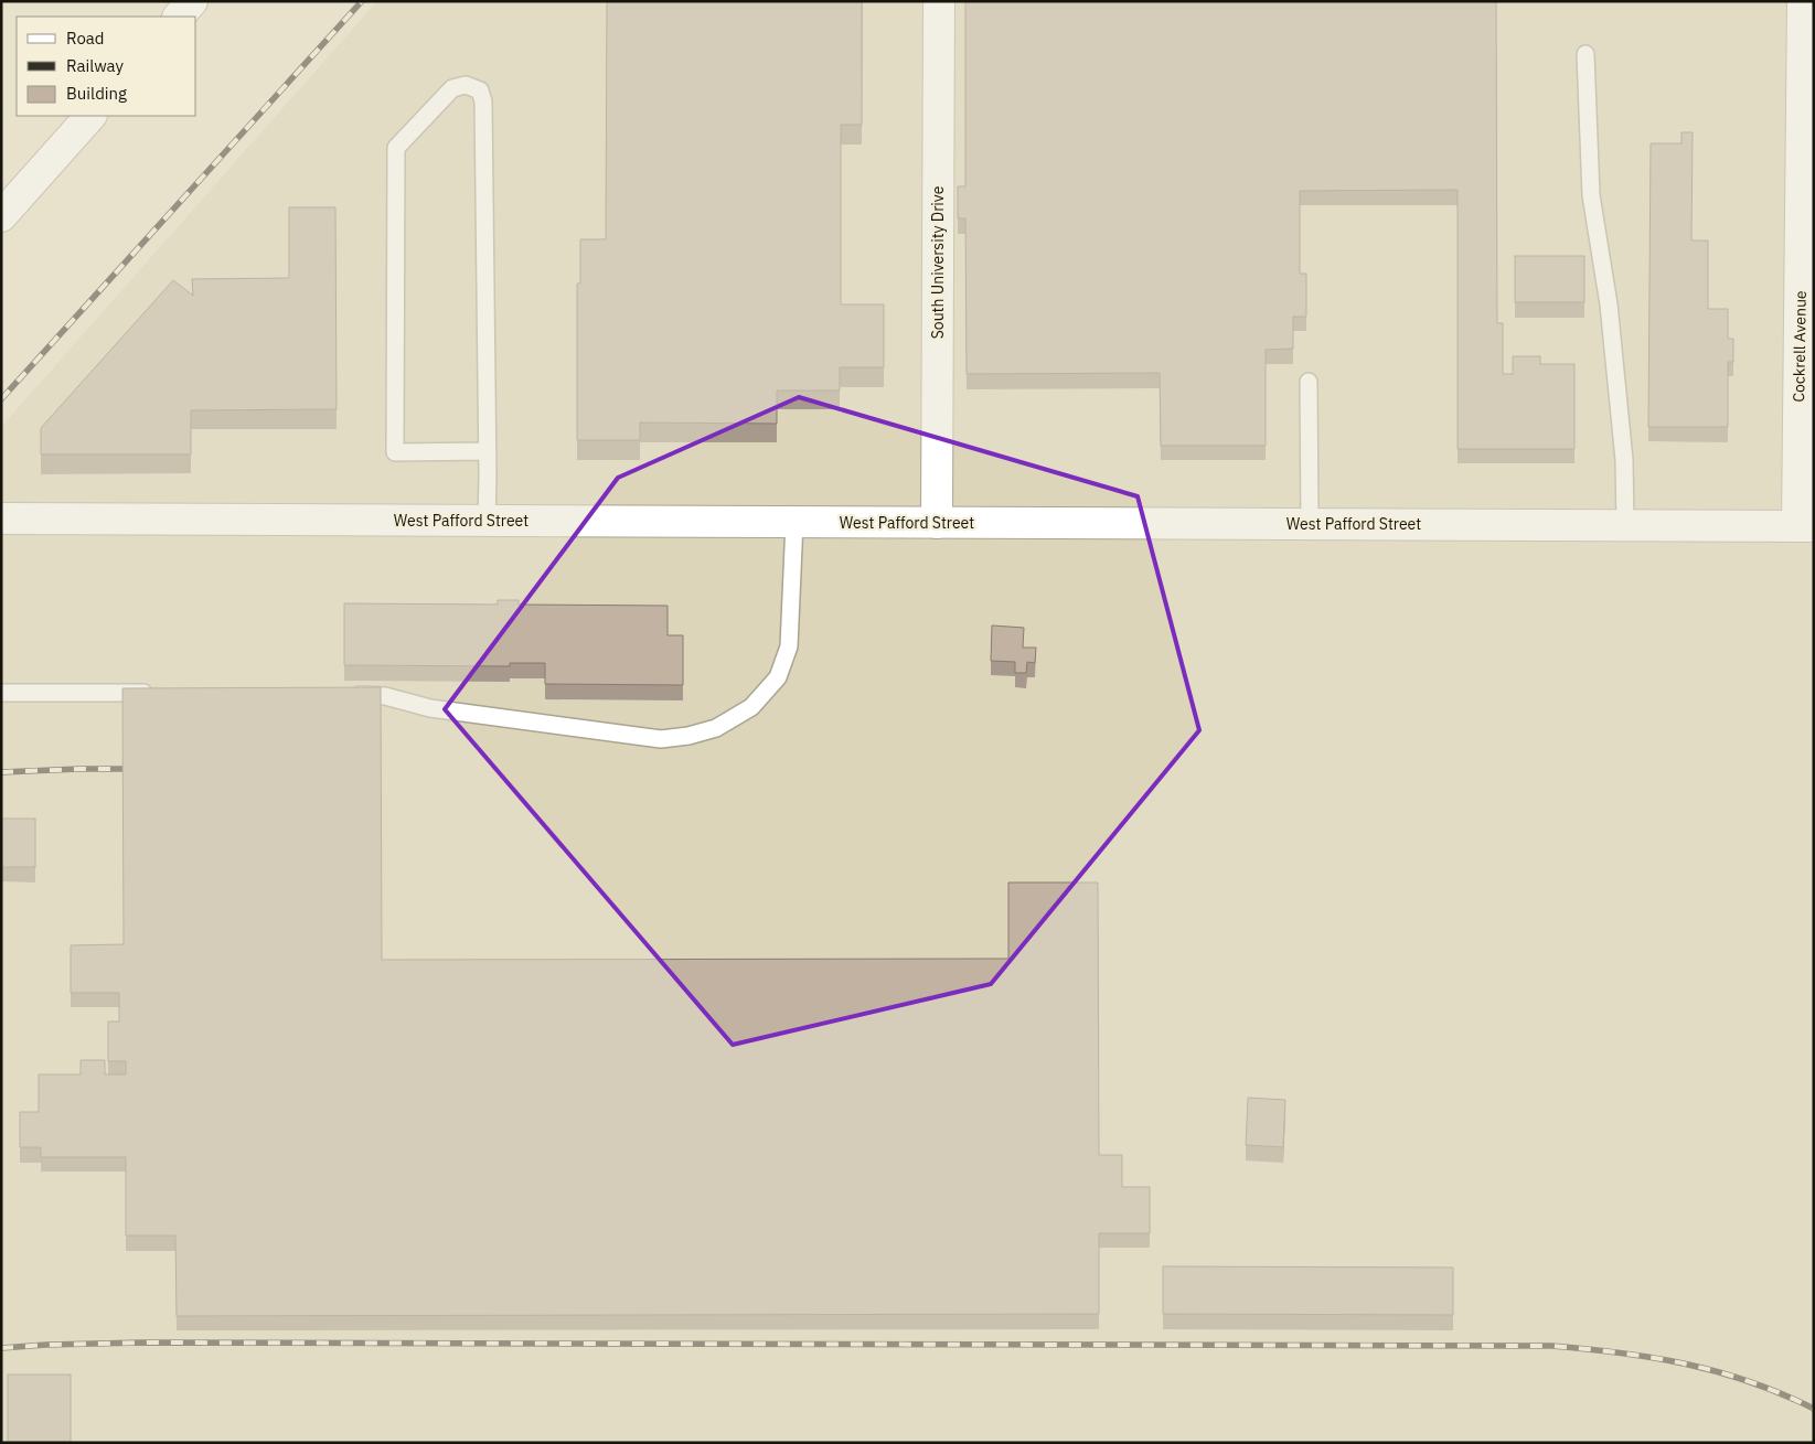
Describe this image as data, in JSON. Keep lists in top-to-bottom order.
{
  "streets": {
    "street": ["South University Drive", "Cockrell Avenue", "West Pafford Street"]
  },
  "crossings": [
    ["South University Drive", "West Pafford Street"],
    ["Cockrell Avenue", "West Pafford Street"]
  ],
  "legend": ["Road", "Railway", "Building"]
}
